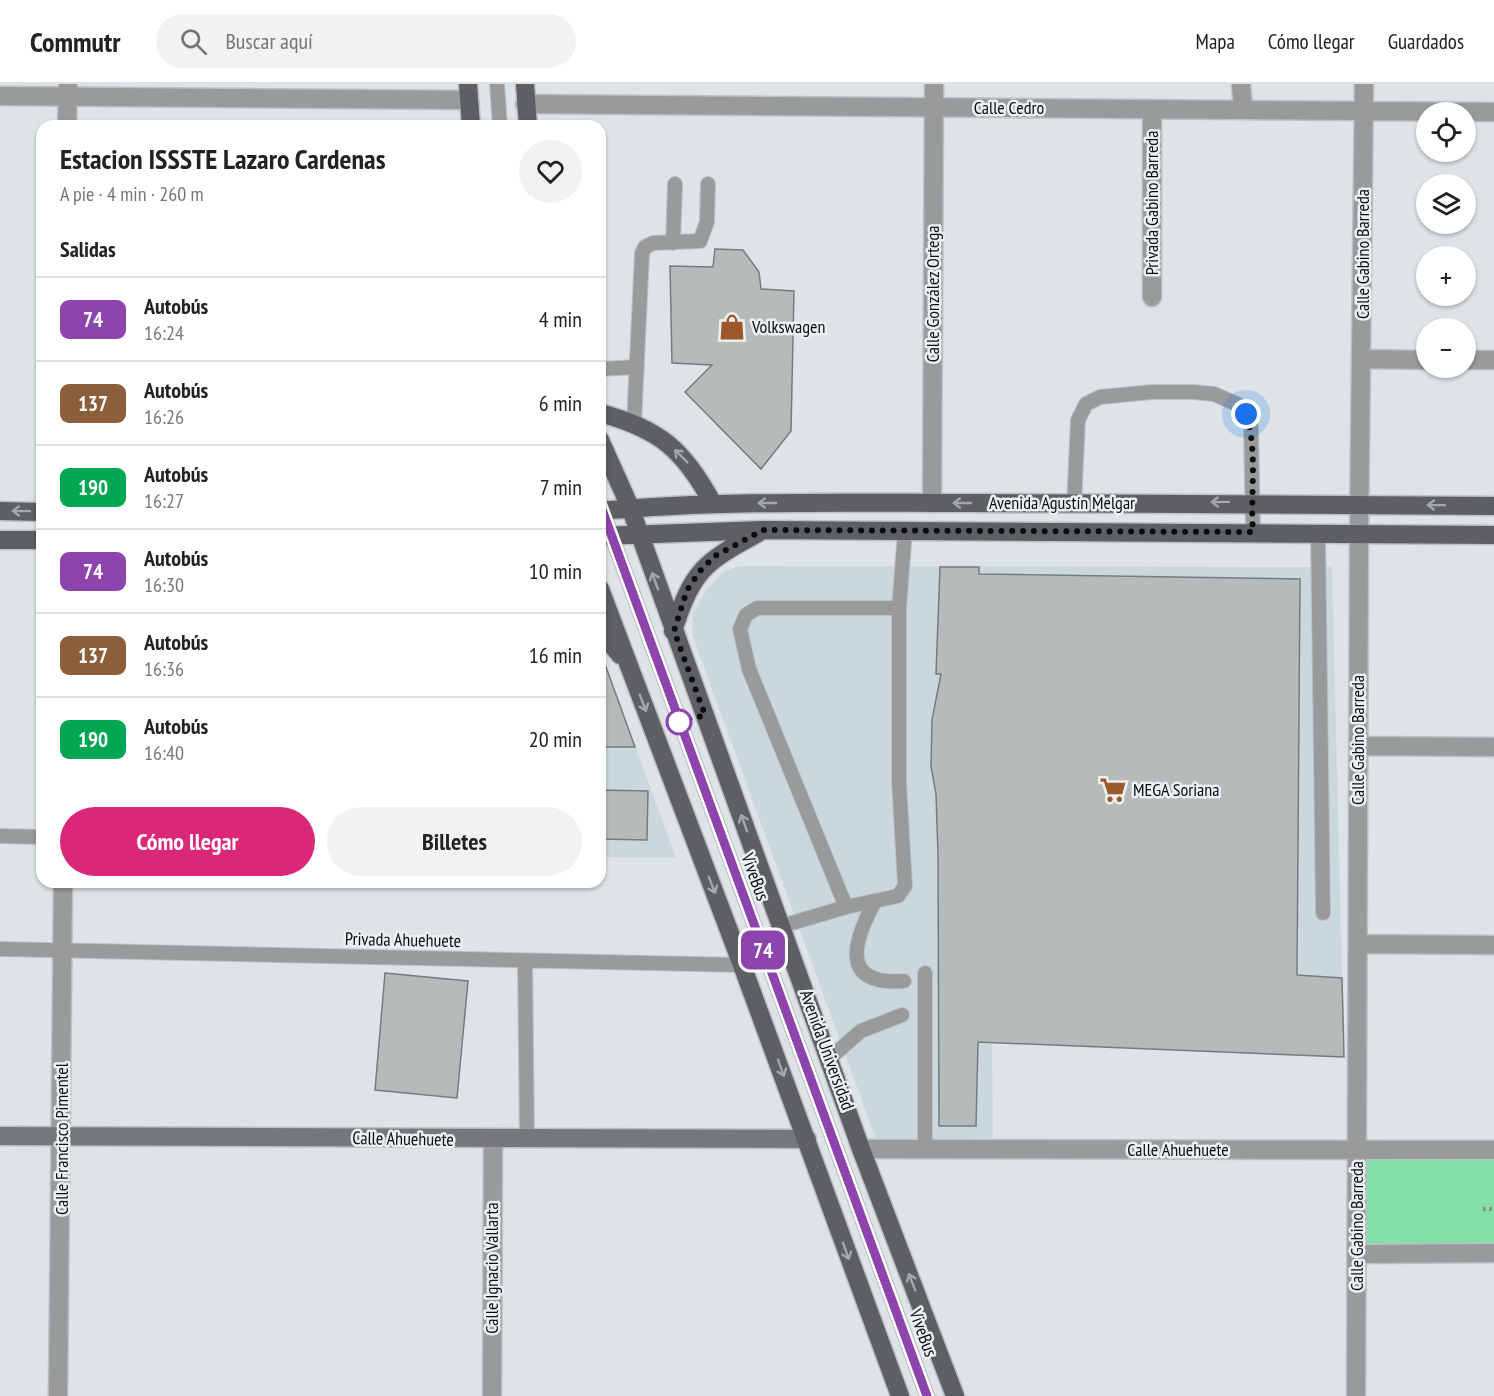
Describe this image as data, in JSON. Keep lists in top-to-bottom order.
{
  "streets": {
    "main road": ["Avenida Agustín Melgar", "Avenida Universidad"],
    "street": [
      "Calle Cedro",
      "Privada Gabino Barreda",
      "Calle Gabino Barreda",
      "Calle González Ortega",
      "Calle Francisco Pimentel",
      "Calle Ahuehuete",
      "Calle Ignacio Vallarta"
    ],
    "lane": ["ViveBus", "Privada Ahuehuete"]
  },
  "crossings": [
    ["Calle Cedro", "Privada Gabino Barreda"],
    ["Calle Cedro", "Calle Gabino Barreda"],
    ["Calle Cedro", "Calle González Ortega"],
    ["Calle Gabino Barreda", "Avenida Agustín Melgar"],
    ["Calle Gabino Barreda", "Calle Ahuehuete"],
    ["Calle González Ortega", "Avenida Agustín Melgar"],
    ["Avenida Agustín Melgar", "Avenida Universidad"],
    ["Privada Ahuehuete", "Calle Francisco Pimentel"],
    ["Avenida Universidad", "Calle Ahuehuete"],
    ["Calle Francisco Pimentel", "Calle Ahuehuete"],
    ["Calle Ahuehuete", "Calle Ignacio Vallarta"]
  ],
  "places": {
    "shop": ["Volkswagen"],
    "supermarket": ["MEGA Soriana"]
  },
  "lines": ["bus line 74"],
  "page": {
    "header": "Commutr",
    "search": "Buscar aquí",
    "nav": ["Mapa", "Cómo llegar", "Guardados"],
    "on_map": "74",
    "map_buttons": ["+", "−"],
    "heading": [
      ["Estacion ISSSTE Lazaro Cardenas", "A pie · 4 min · 260 m"],
      "Salidas"
    ],
    "list": [
      {
        "mark": "74",
        "name": "Autobús",
        "note": "16:24",
        "value": "4 min"
      },
      {
        "mark": "137",
        "name": "Autobús",
        "note": "16:26",
        "value": "6 min"
      },
      {
        "mark": "190",
        "name": "Autobús",
        "note": "16:27",
        "value": "7 min"
      },
      {
        "mark": "74",
        "name": "Autobús",
        "note": "16:30",
        "value": "10 min"
      },
      {
        "mark": "137",
        "name": "Autobús",
        "note": "16:36",
        "value": "16 min"
      },
      {
        "mark": "190",
        "name": "Autobús",
        "note": "16:40",
        "value": "20 min"
      }
    ],
    "buttons": ["Cómo llegar", "Billetes"]
  }
}
